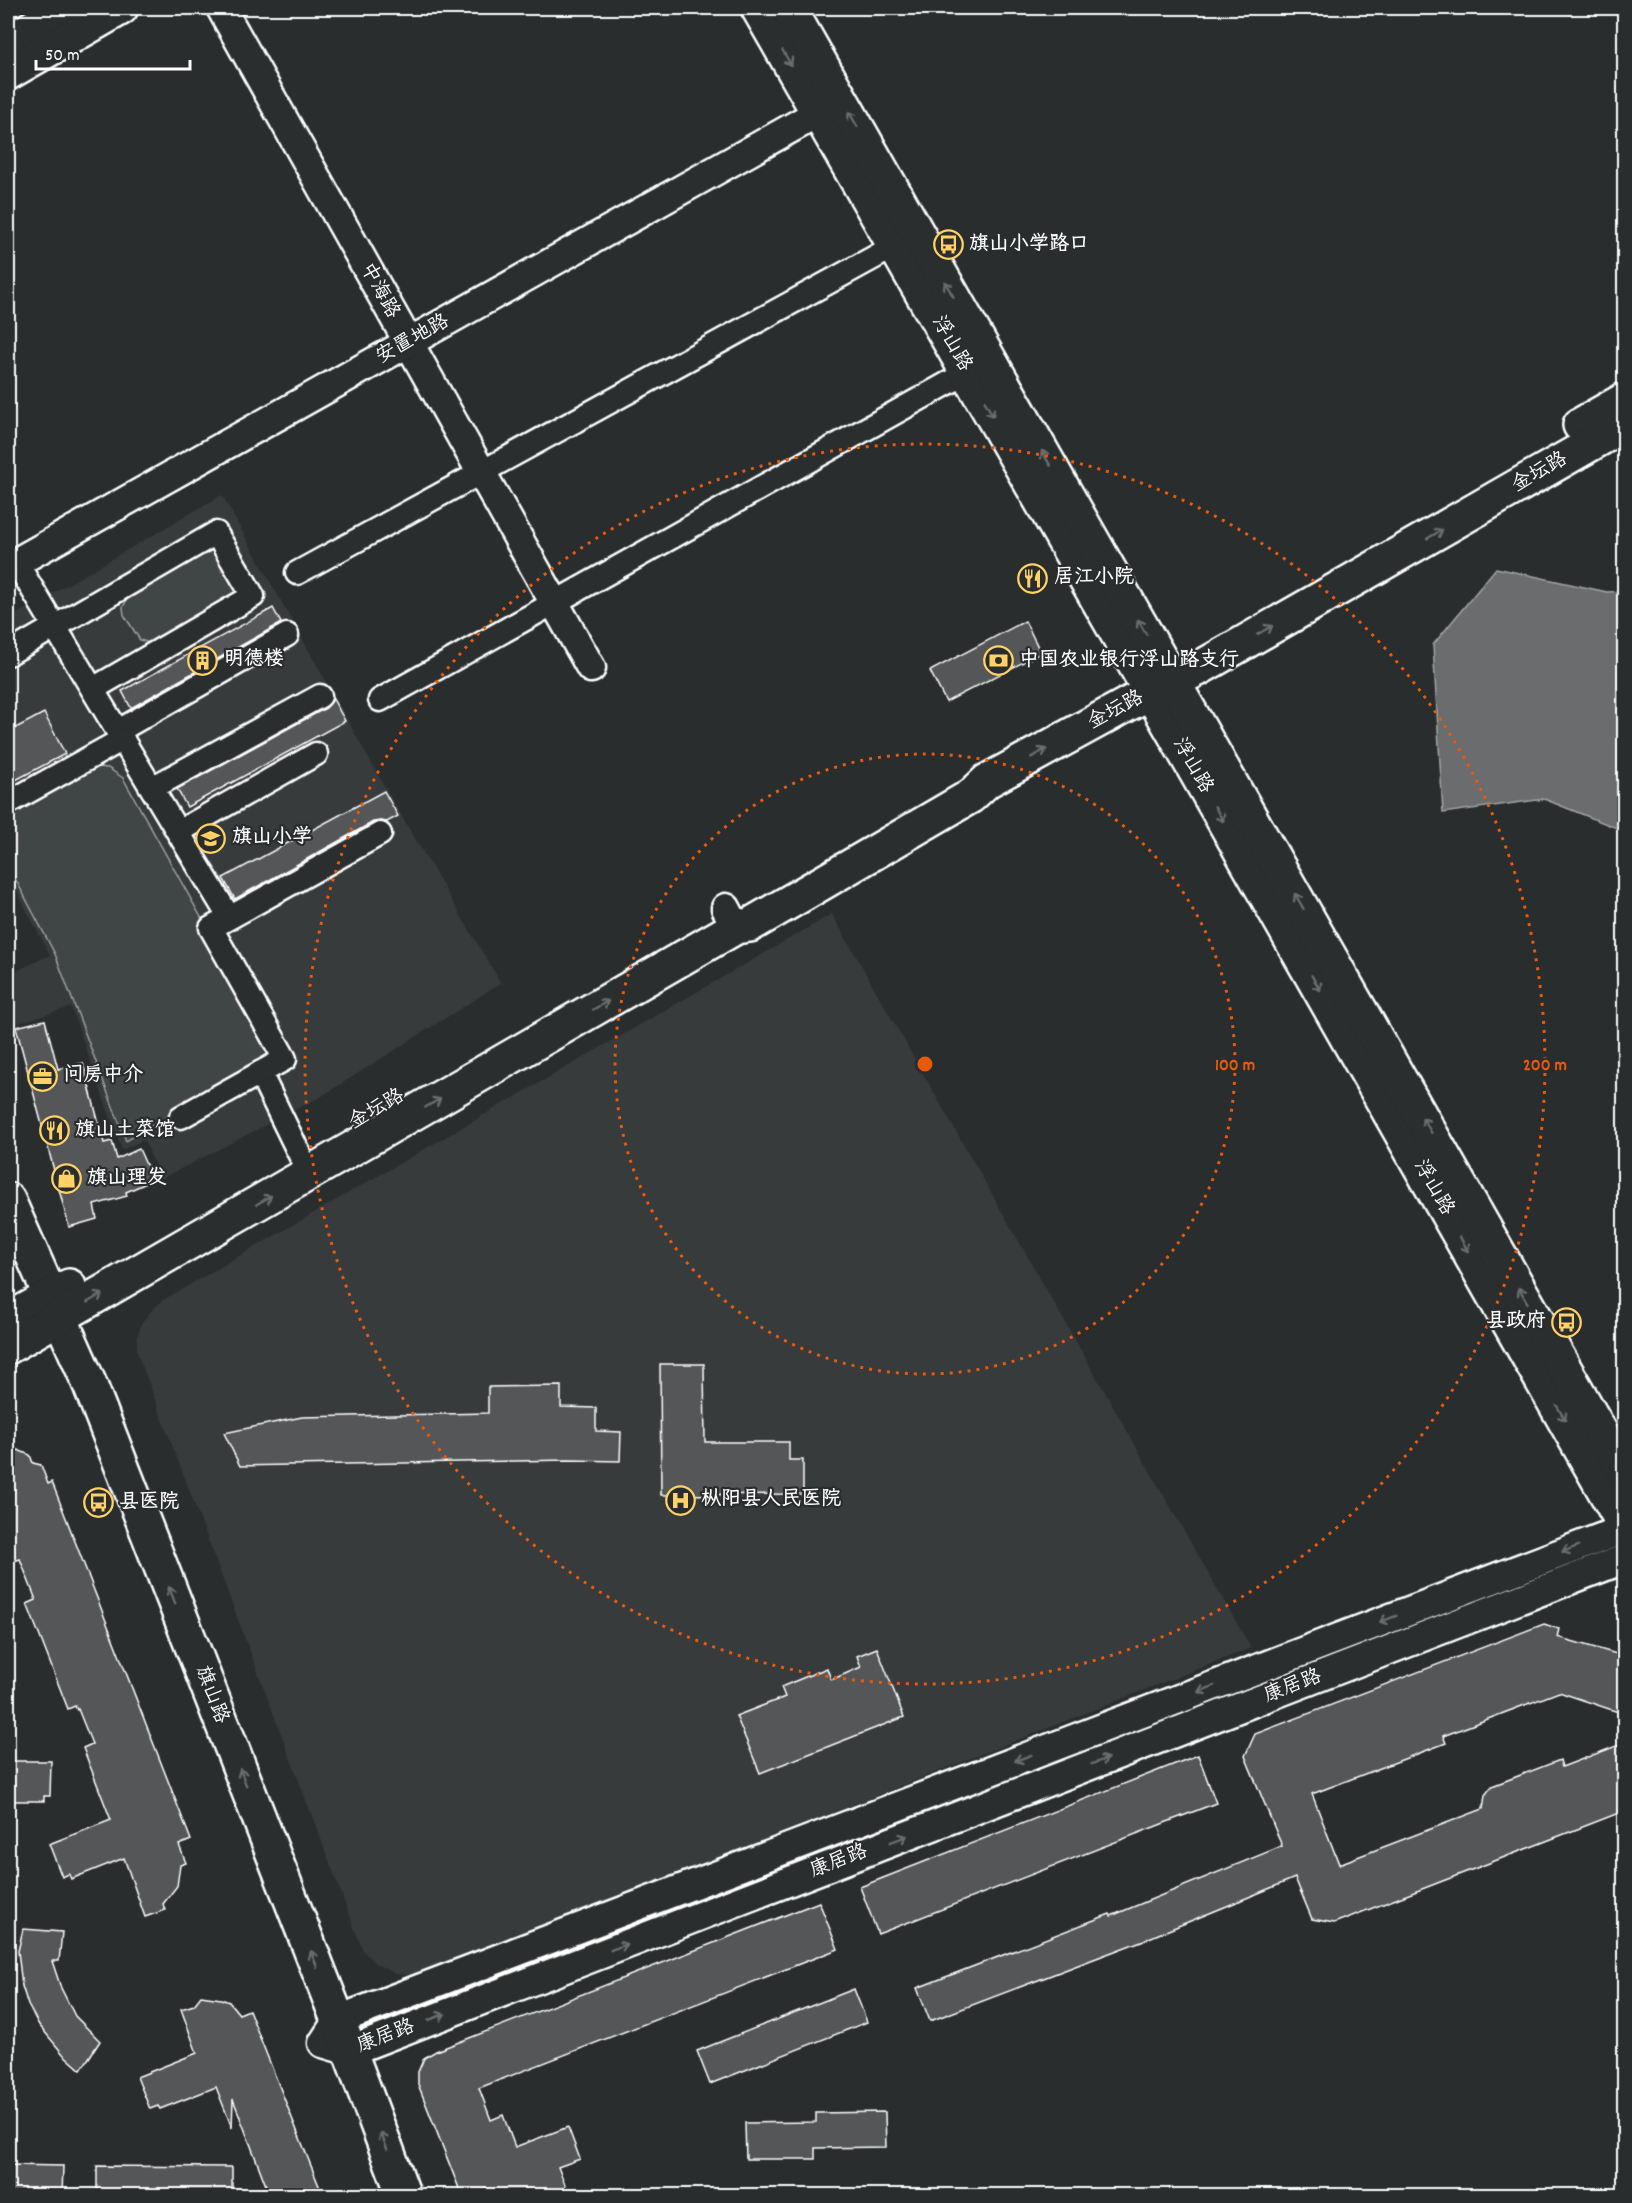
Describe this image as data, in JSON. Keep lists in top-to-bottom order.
{
  "streets": {
    "main road": ["浮山路", "金坛路", "旗山路"],
    "street": ["中海路", "安置地路", "康居路"]
  },
  "crossings": [
    ["中海路", "安置地路"],
    ["安置地路", "浮山路"],
    ["浮山路", "金坛路"],
    ["浮山路", "康居路"],
    ["金坛路", "旗山路"],
    ["康居路", "旗山路"]
  ],
  "places": {
    "bus stop": ["旗山小学路口", "县政府", "县医院"],
    "restaurant": ["居江小院", "旗山土菜馆"],
    "building": ["明德楼"],
    "bank": ["中国农业银行浮山路支行"],
    "school or university": ["旗山小学"],
    "office": ["问房中介"],
    "shop": ["旗山理发"],
    "hospital": ["枞阳县人民医院"]
  },
  "scale_bar": "50 m",
  "rings": ["100 m", "200 m"]
}
